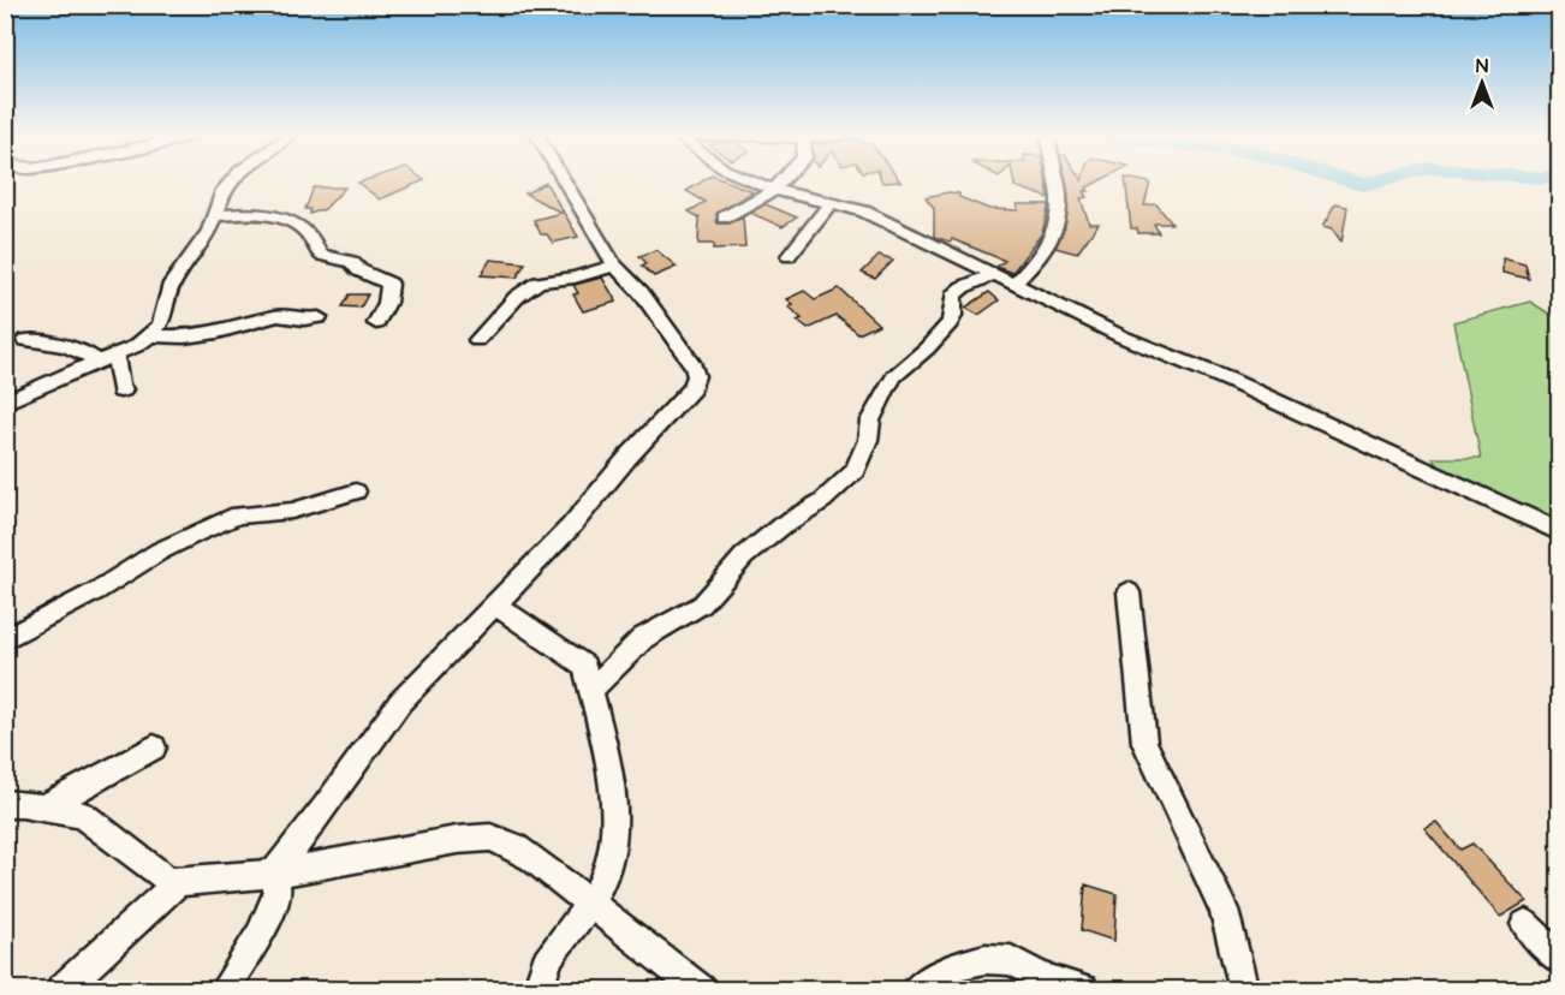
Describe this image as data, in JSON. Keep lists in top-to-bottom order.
{
  "north": "top"
}
